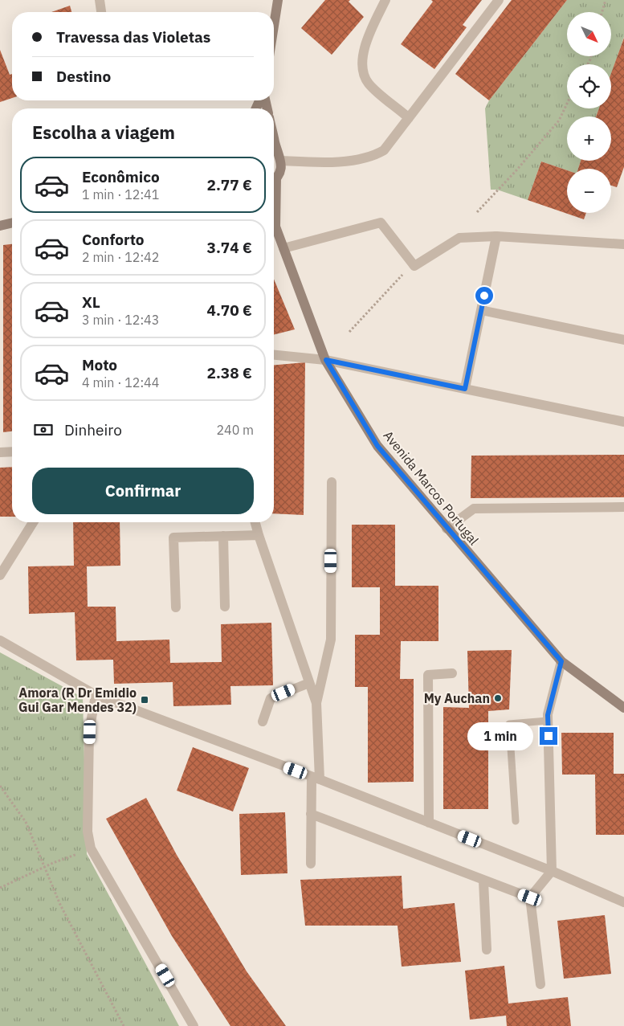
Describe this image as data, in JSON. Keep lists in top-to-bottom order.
{
  "streets": {
    "main road": ["Avenida Marcos Portugal"]
  },
  "places": {
    "other": ["My Auchan"],
    "transit": ["Amora (R Dr Emidio Gui Gar Mendes 32)"]
  },
  "north": "bottom right",
  "page": {
    "map_buttons": ["+", "−"],
    "banner": ["Travessa das Violetas", "Destino"],
    "heading": "Escolha a viagem",
    "list": [
      {
        "name": "Econômico",
        "note": "1 min · 12:41",
        "value": "2.77 €"
      },
      {
        "name": "Conforto",
        "note": "2 min · 12:42",
        "value": "3.74 €"
      },
      {
        "name": "XL",
        "note": "3 min · 12:43",
        "value": "4.70 €"
      },
      {
        "name": "Moto",
        "note": "4 min · 12:44",
        "value": "2.38 €"
      }
    ],
    "pay": ["Dinheiro", "240 m"],
    "buttons": "Confirmar",
    "bubble": "1 min"
  }
}
